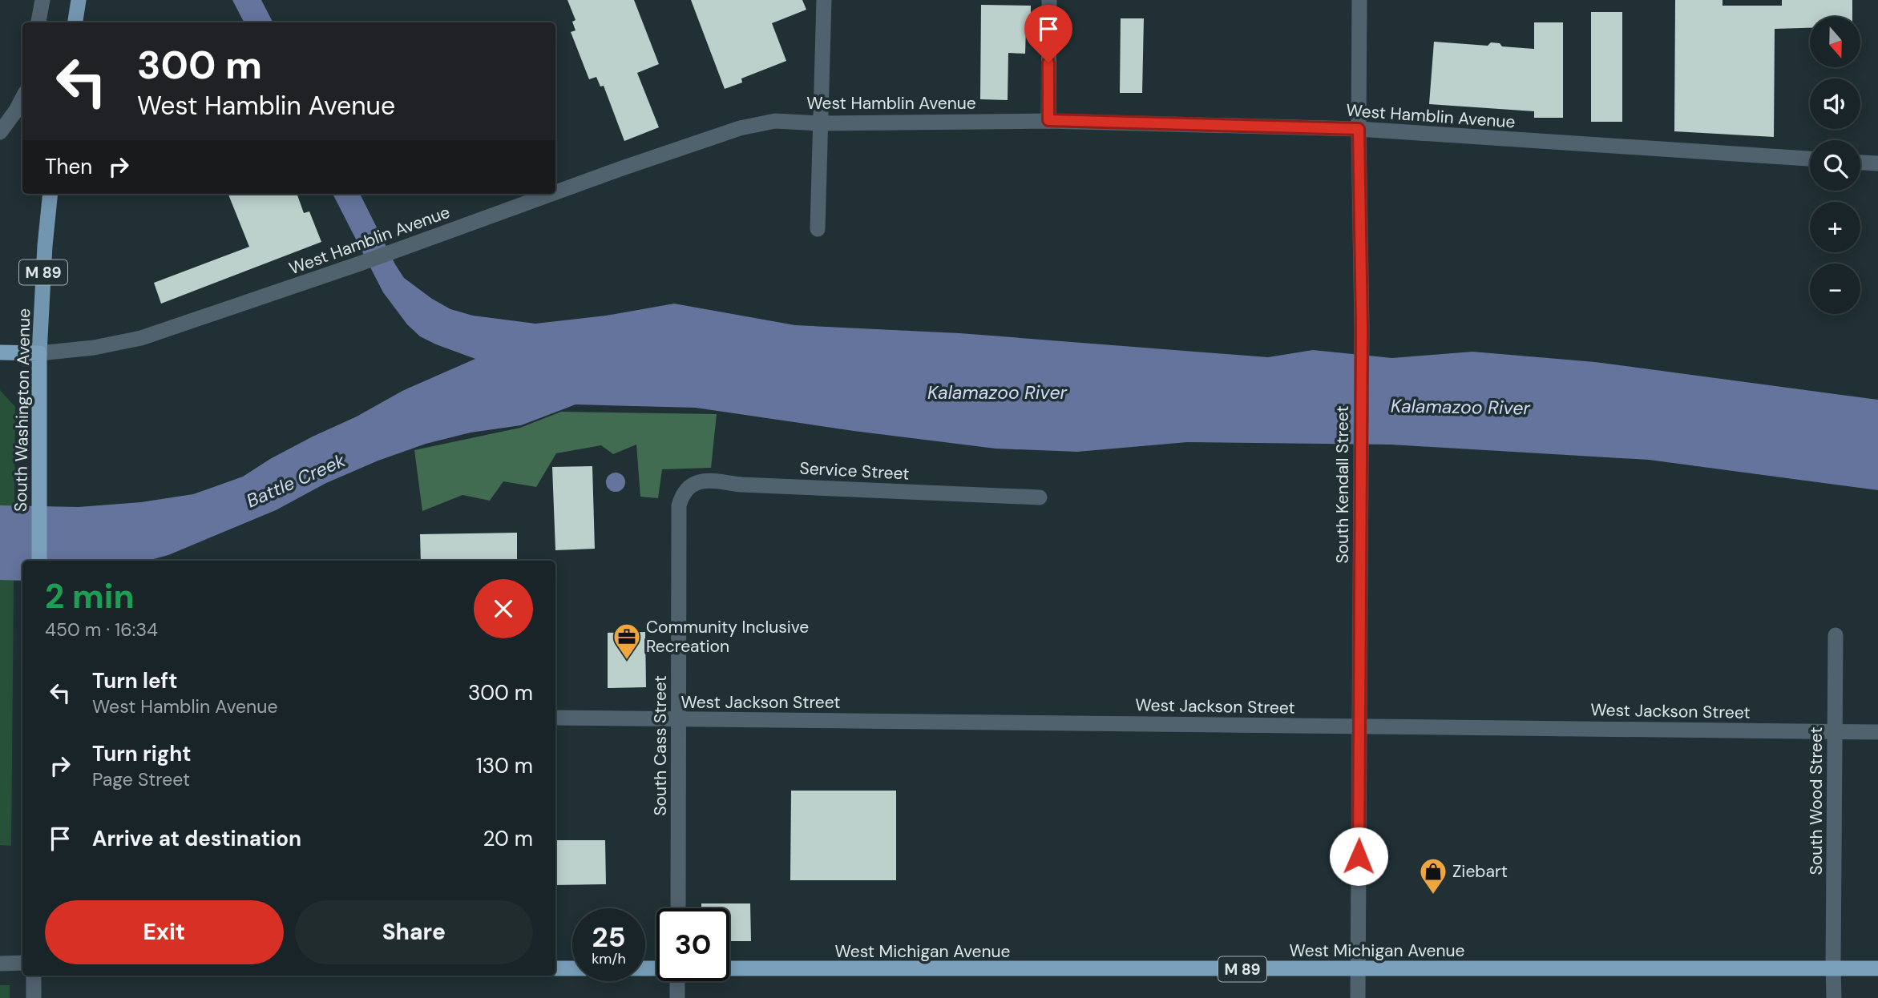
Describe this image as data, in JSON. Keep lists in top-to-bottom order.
{
  "streets": {
    "highway": [
      "West Hamblin Avenue",
      "M 89",
      "South Washington Avenue",
      "West Michigan Avenue"
    ],
    "street": [
      "Service Street",
      "South Kendall Street",
      "West Jackson Street",
      "South Cass Street",
      "South Wood Street"
    ]
  },
  "crossings": [
    ["West Hamblin Avenue", "South Washington Avenue"],
    ["West Hamblin Avenue", "South Kendall Street"],
    ["Service Street", "South Cass Street"],
    ["South Kendall Street", "West Jackson Street"],
    ["South Kendall Street", "West Michigan Avenue"],
    ["West Jackson Street", "South Cass Street"],
    ["West Jackson Street", "South Wood Street"],
    ["South Wood Street", "West Michigan Avenue"]
  ],
  "water": ["Kalamazoo River", "Battle Creek"],
  "places": {
    "office": ["Community Inclusive Recreation"],
    "shop": ["Ziebart"]
  },
  "north": "bottom",
  "page": {
    "map_buttons": ["+", "−"],
    "turn": ["300 m", "West Hamblin Avenue"],
    "then": "Then",
    "heading": ["2 min", "450 m · 16:34"],
    "list": [
      {
        "name": "Turn left",
        "note": "West Hamblin Avenue",
        "value": "300 m"
      },
      {
        "name": "Turn right",
        "note": "Page Street",
        "value": "130 m"
      },
      {
        "name": "Arrive at destination",
        "value": "20 m"
      }
    ],
    "buttons": ["Exit", "Share"],
    "speed": "25 km/h",
    "limit": "30"
  }
}
